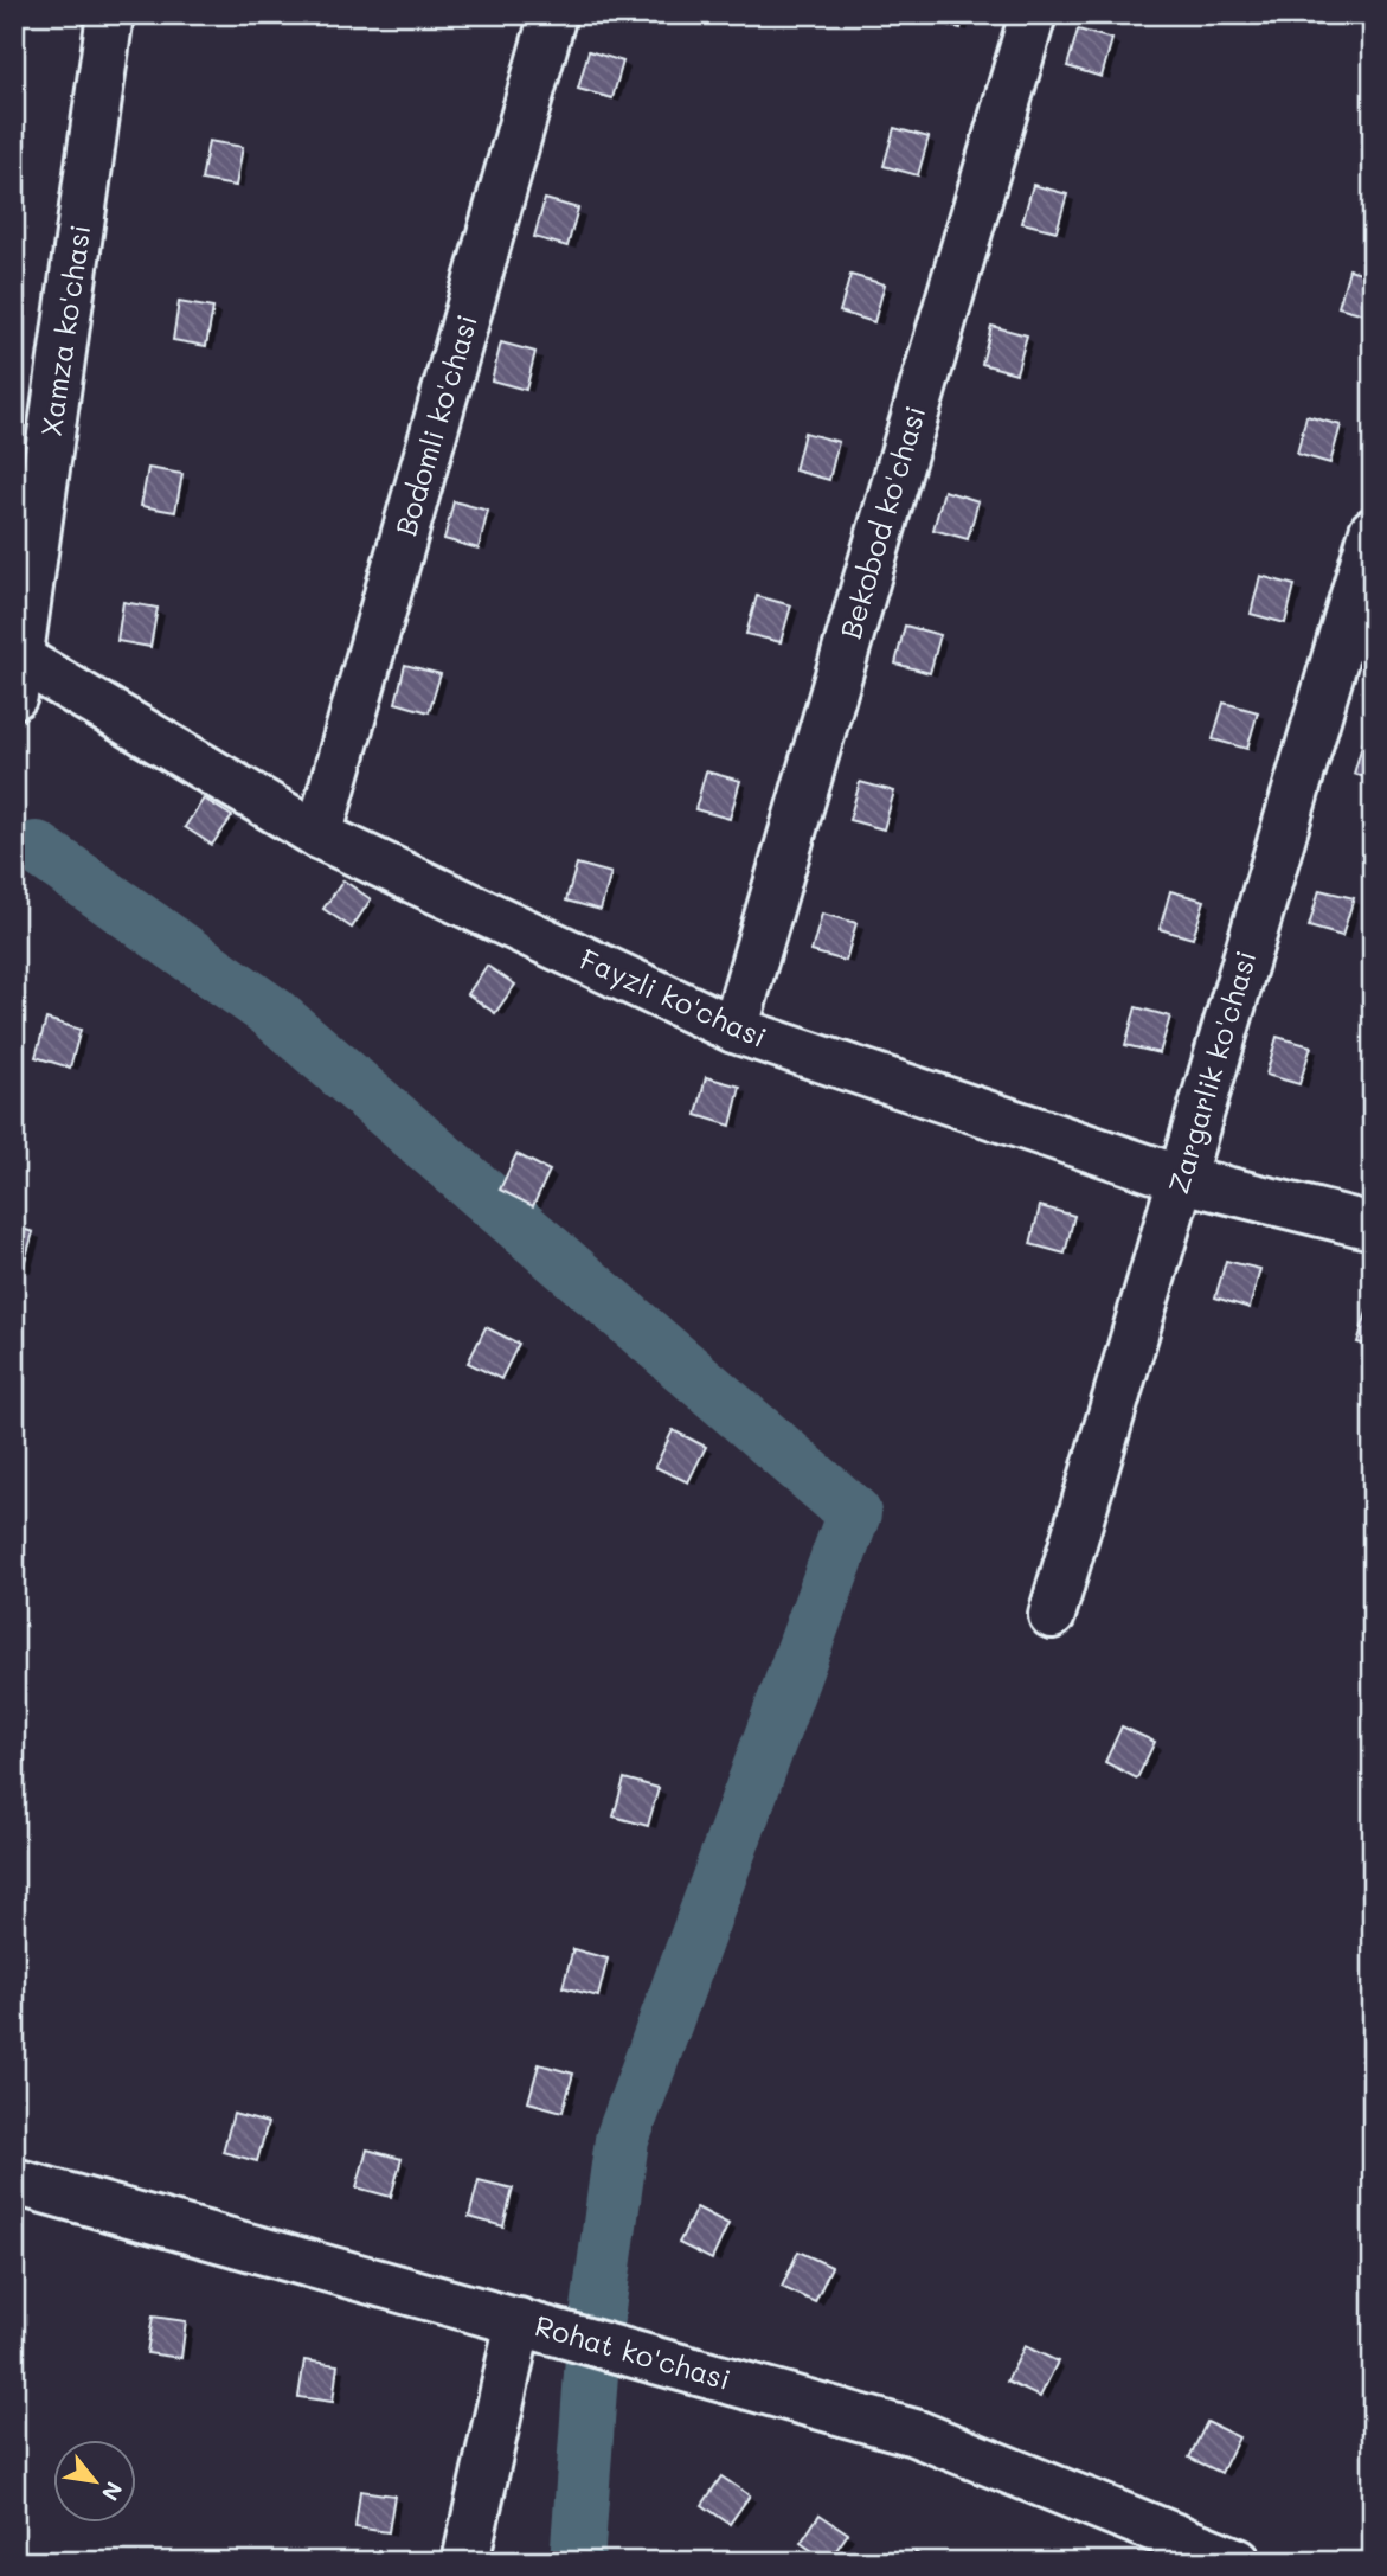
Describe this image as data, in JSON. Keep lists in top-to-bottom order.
{
  "streets": {
    "street": [
      "Xamza ko'chasi",
      "Bodomli ko'chasi",
      "Bekobod ko'chasi",
      "Fayzli ko'chasi",
      "Zargarlik ko'chasi",
      "Rohat ko'chasi"
    ]
  },
  "crossings": [
    ["Xamza ko'chasi", "Fayzli ko'chasi"],
    ["Bodomli ko'chasi", "Fayzli ko'chasi"],
    ["Bekobod ko'chasi", "Fayzli ko'chasi"],
    ["Fayzli ko'chasi", "Zargarlik ko'chasi"]
  ],
  "north": "bottom right"
}
